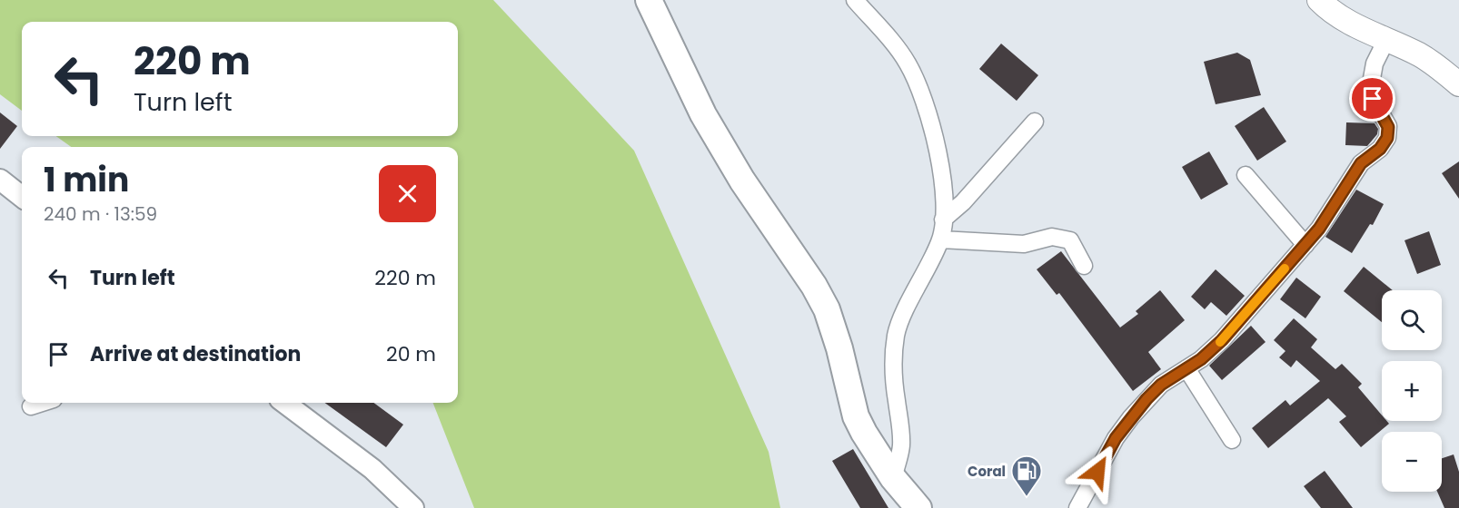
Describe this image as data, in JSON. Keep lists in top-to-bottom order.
{
  "places": {
    "fuel station": ["Coral"]
  },
  "page": {
    "turn": ["220 m", "Turn left"],
    "heading": ["1 min", "240 m · 13:59"],
    "list": [
      {
        "name": "Turn left",
        "value": "220 m"
      },
      {
        "name": "Arrive at destination",
        "value": "20 m"
      }
    ],
    "map_buttons": ["+", "−"]
  }
}
